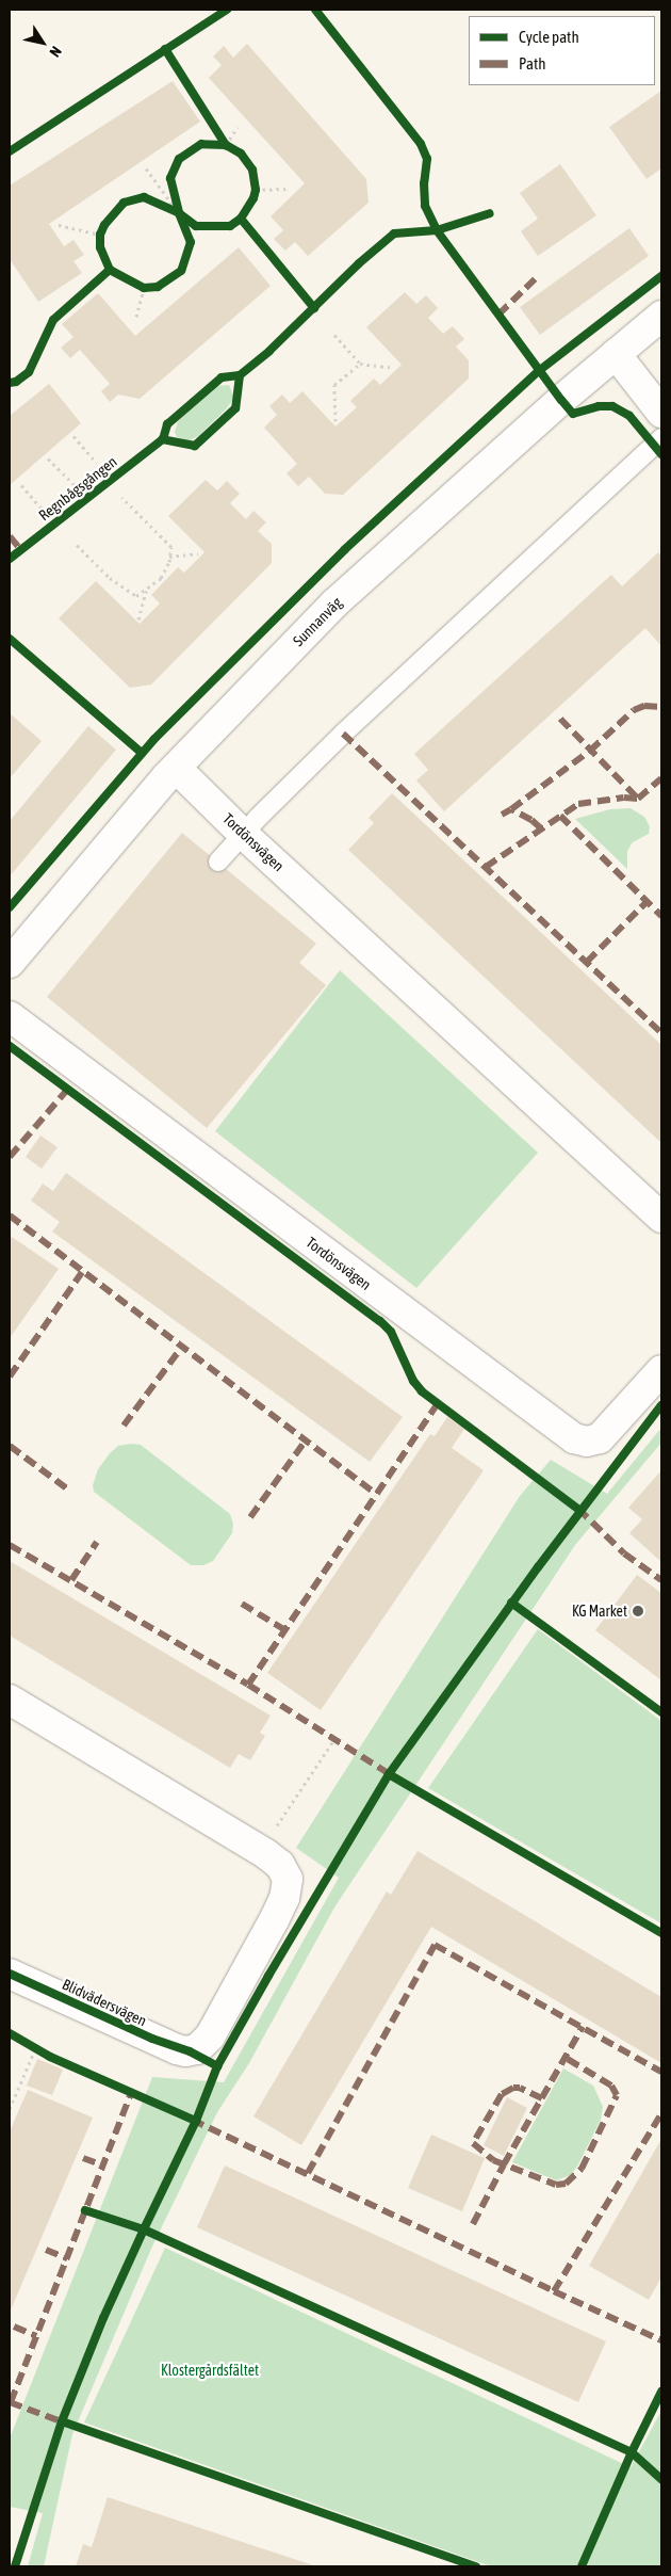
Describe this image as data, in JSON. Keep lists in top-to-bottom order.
{
  "streets": {
    "street": ["Sunnanväg", "Tordönsvägen", "Blidvädersvägen"],
    "cycle path": ["Regnbågsgången"]
  },
  "crossings": [
    ["Sunnanväg", "Tordönsvägen"]
  ],
  "parks": ["Klostergårdsfältet"],
  "places": ["KG Market"],
  "legend": ["Cycle path", "Path"],
  "north": "bottom right"
}
